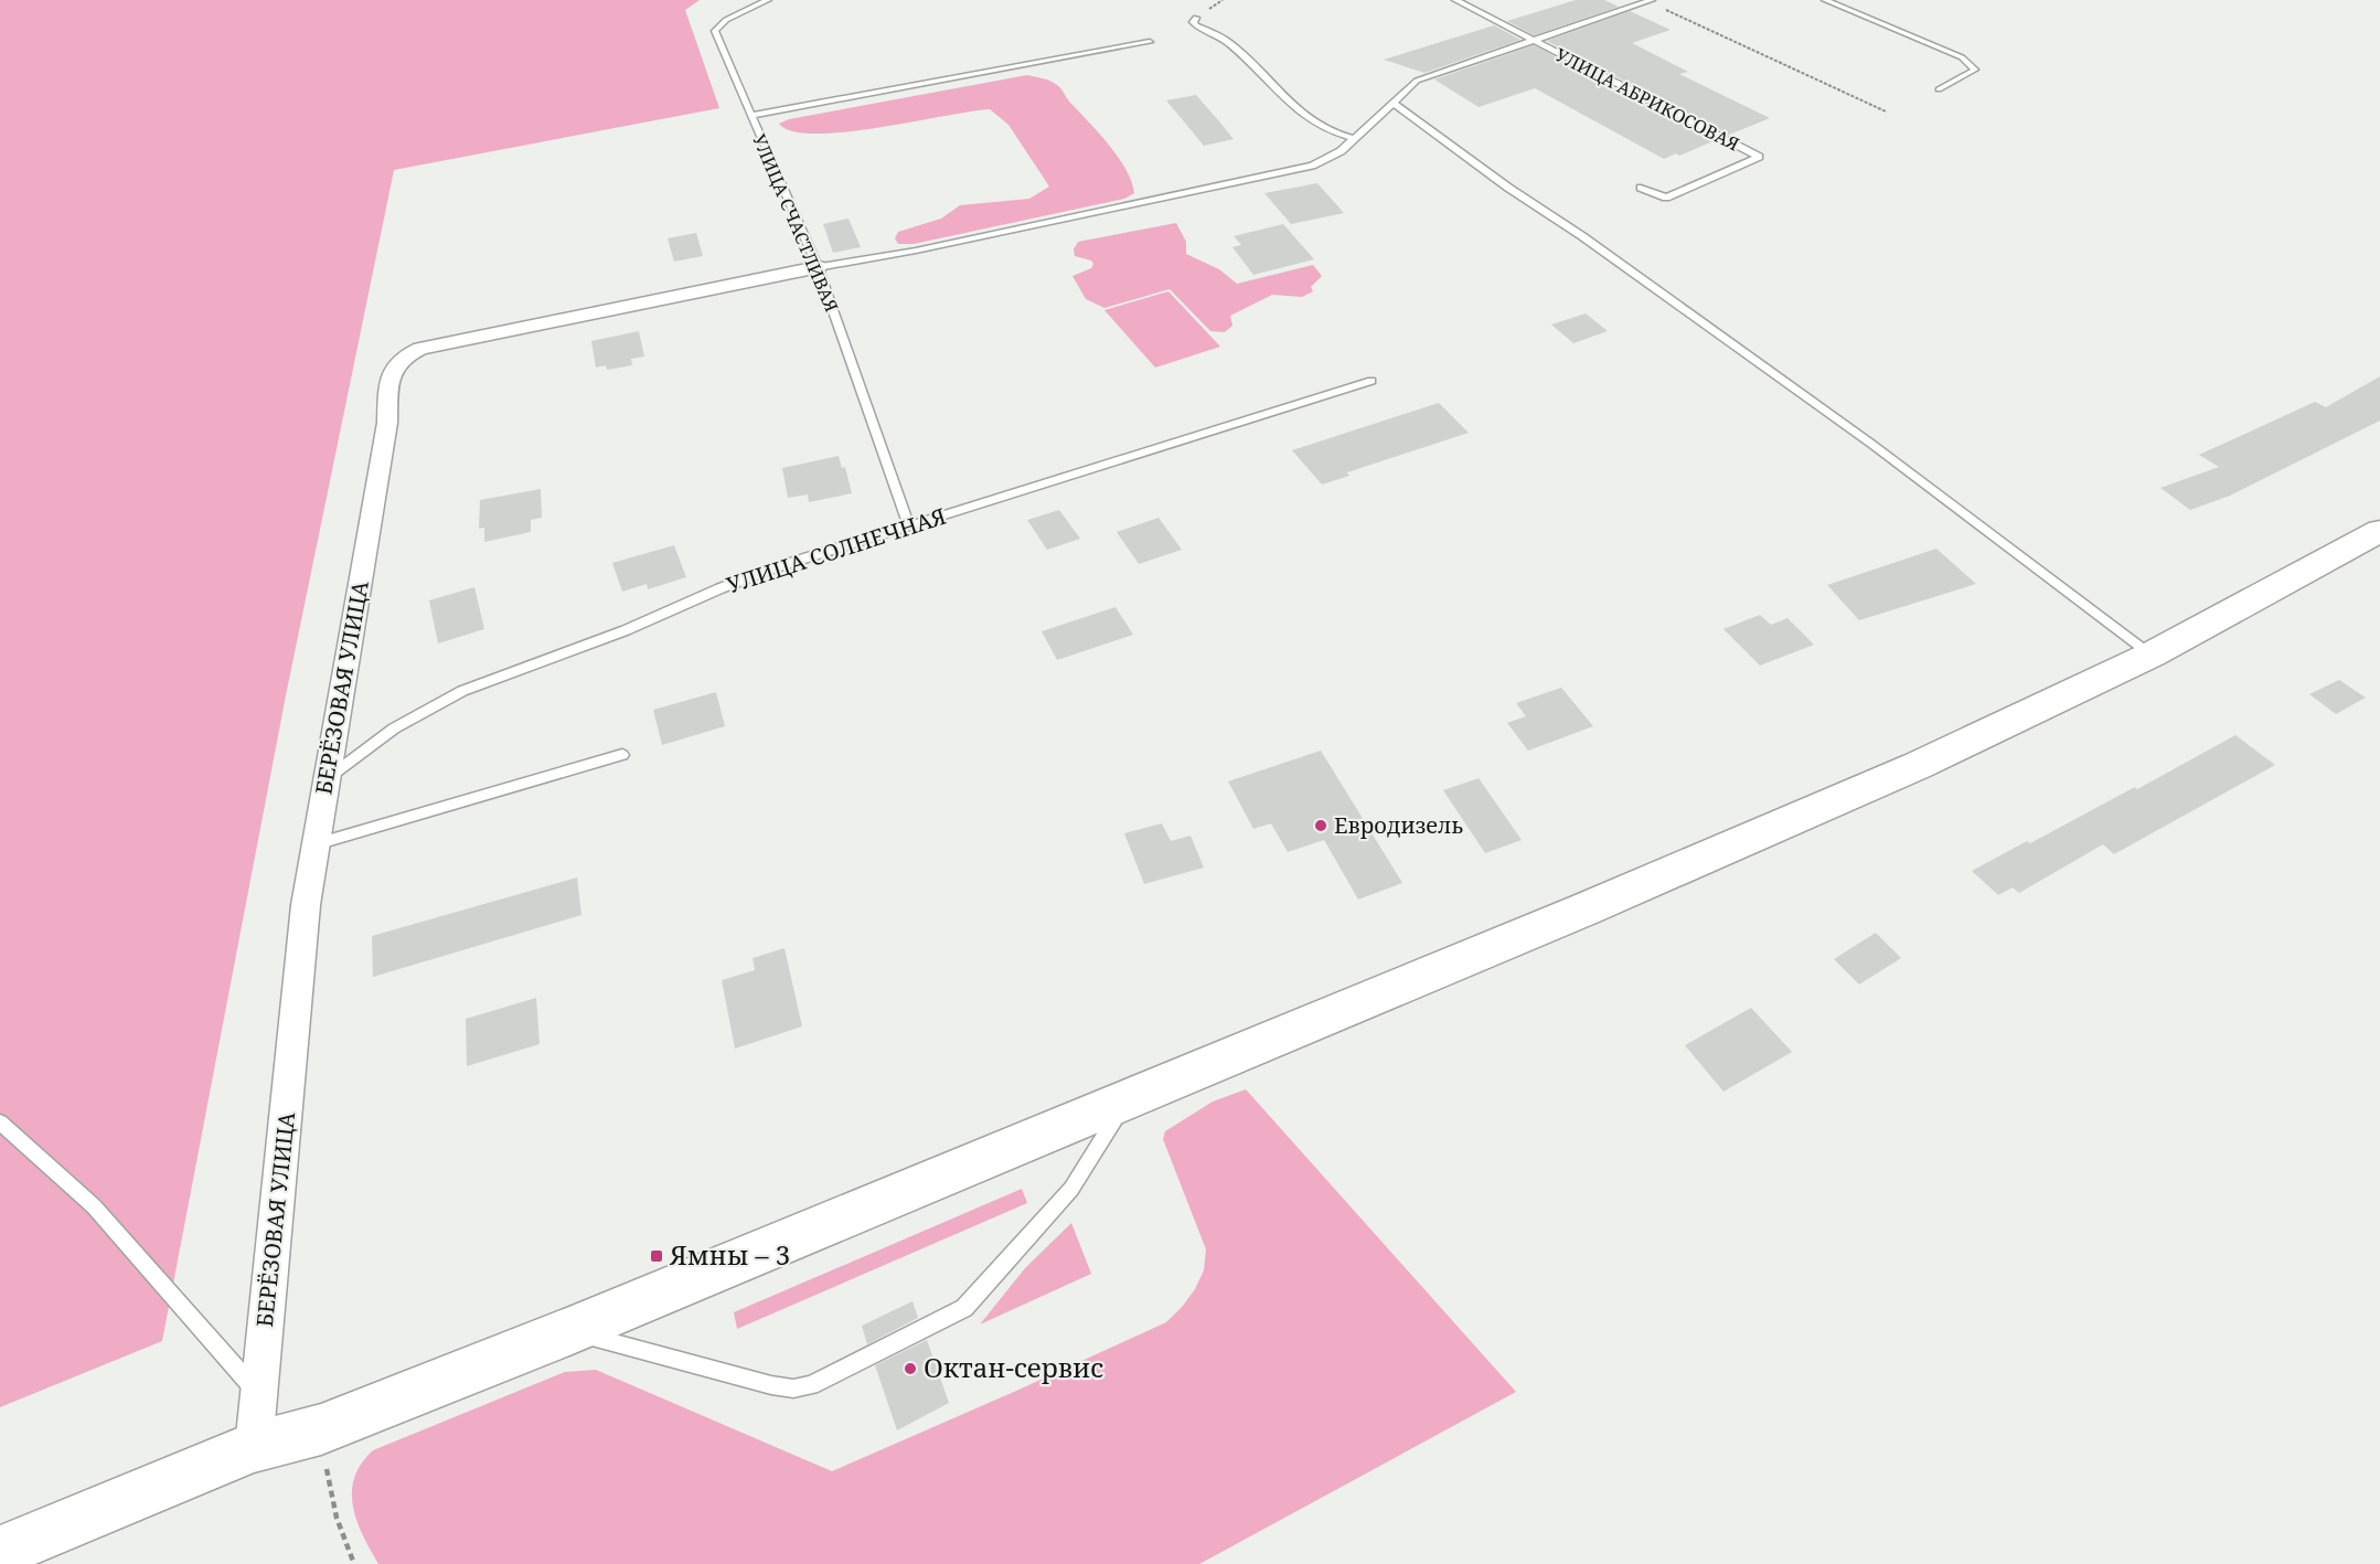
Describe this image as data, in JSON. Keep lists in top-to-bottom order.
{
  "streets": {
    "street": ["БЕРЁЗОВАЯ УЛИЦА"],
    "lane": ["УЛИЦА АБРИКОСОВАЯ", "УЛИЦА СЧАСТЛИВАЯ", "УЛИЦА СОЛНЕЧНАЯ"]
  },
  "crossings": [
    ["УЛИЦА СЧАСТЛИВАЯ", "УЛИЦА СОЛНЕЧНАЯ"],
    ["УЛИЦА СЧАСТЛИВАЯ", "БЕРЁЗОВАЯ УЛИЦА"],
    ["УЛИЦА СОЛНЕЧНАЯ", "БЕРЁЗОВАЯ УЛИЦА"]
  ],
  "places": {
    "other": ["Евродизель", "Октан-сервис"],
    "transit": ["Ямны – 3"]
  }
}
